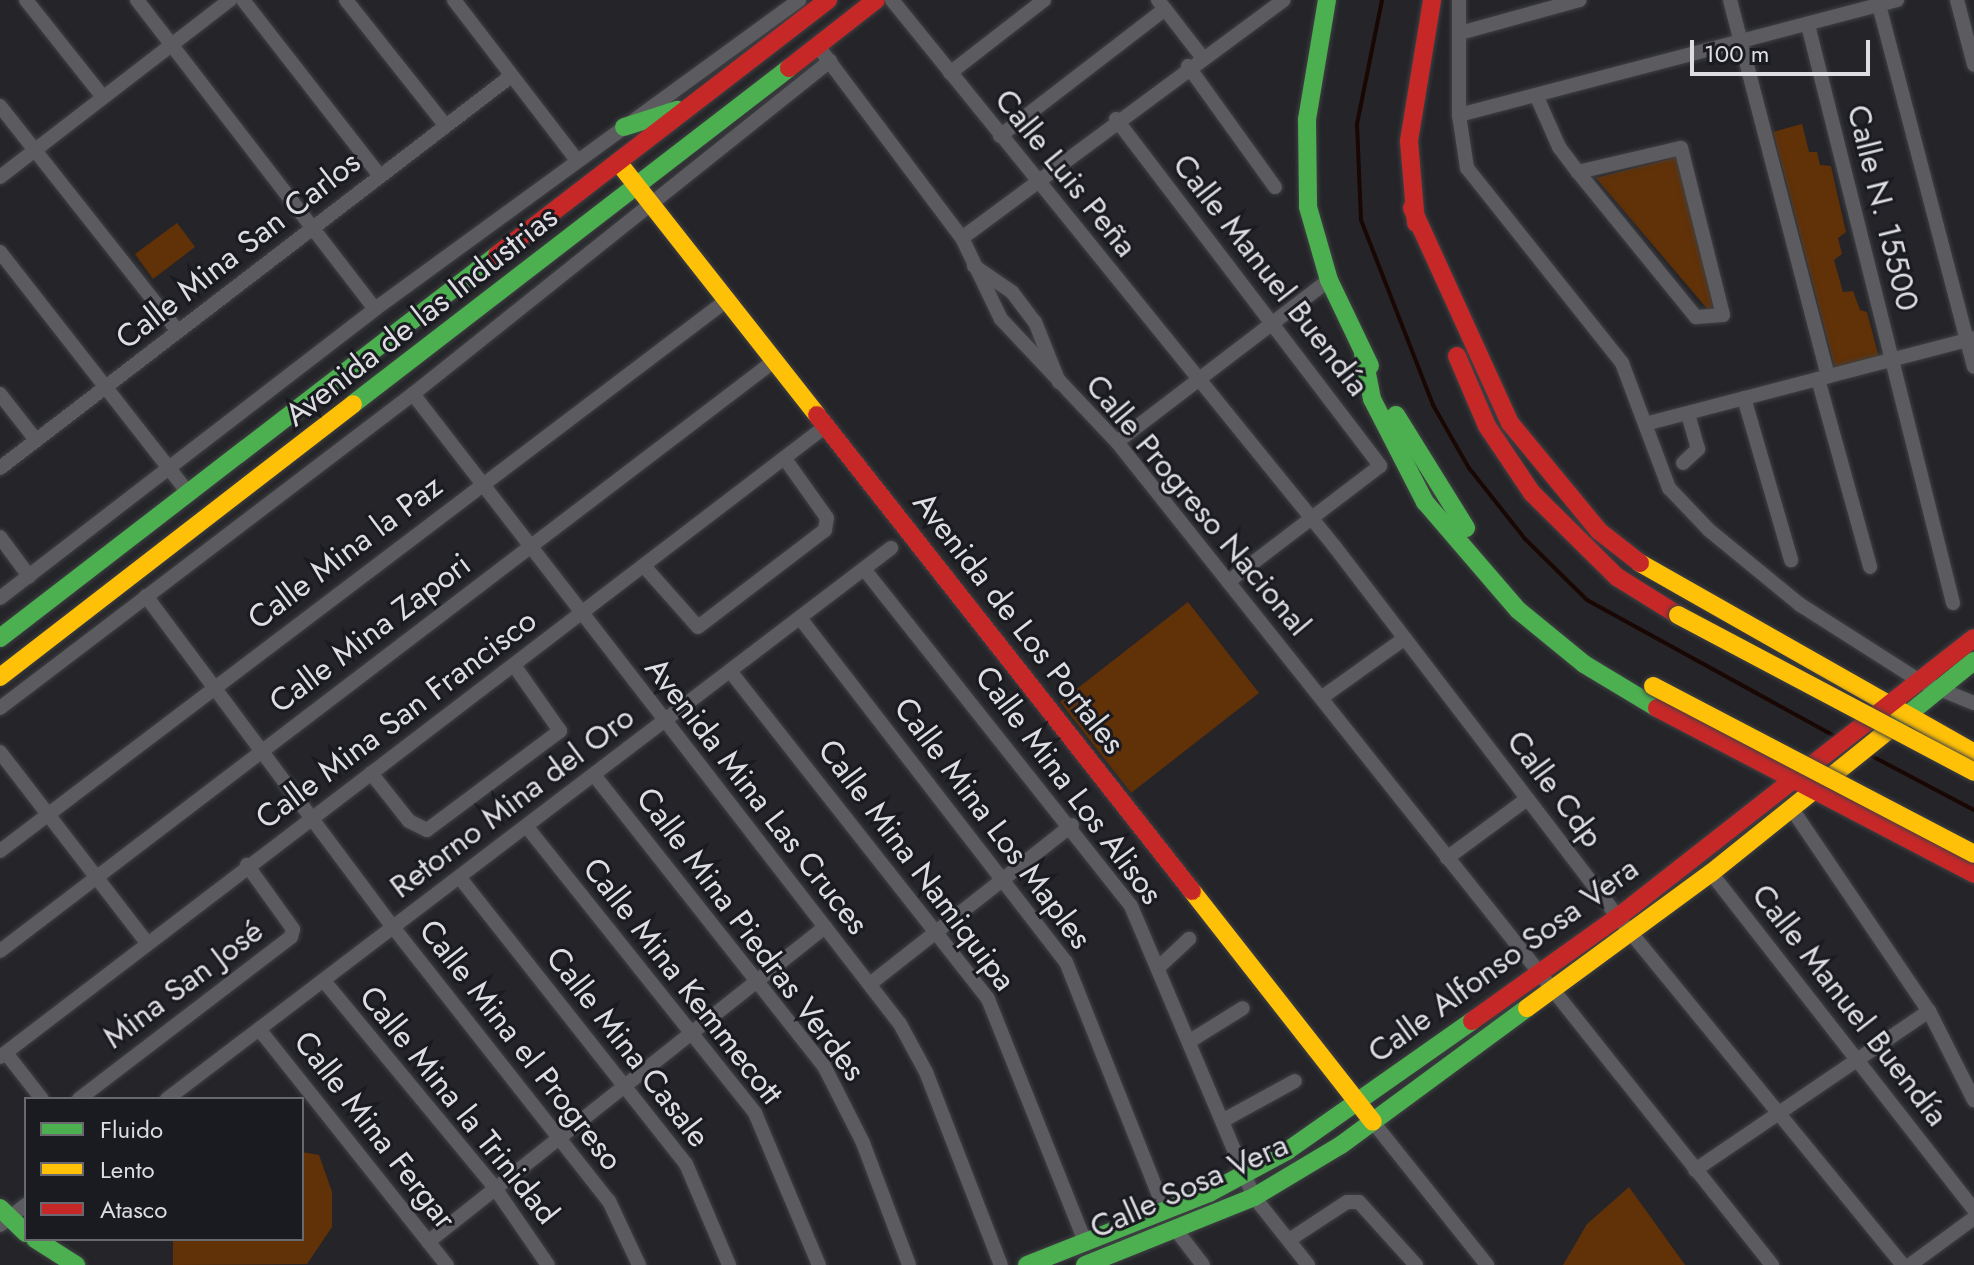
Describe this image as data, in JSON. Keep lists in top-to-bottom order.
{
  "streets": {
    "main road": [
      "Avenida de las Industrias",
      "Avenida de Los Portales",
      "Calle Alfonso Sosa Vera",
      "Calle Sosa Vera"
    ],
    "street": [
      "Calle Luis Peña",
      "Calle N. 15500",
      "Calle Mina San Carlos",
      "Calle Manuel Buendía",
      "Calle Progreso Nacional",
      "Calle Mina la Paz",
      "Calle Mina Zapori",
      "Calle Mina San Francisco",
      "Calle Mina Los Alisos",
      "Calle Cdp",
      "Avenida Mina Las Cruces",
      "Retorno Mina del Oro",
      "Calle Mina Los Maples",
      "Calle Mina Namiquipa",
      "Calle Mina Piedras Verdes",
      "Calle Mina Kemmecott",
      "Mina San José",
      "Calle Mina el Progreso",
      "Calle Mina Casale",
      "Calle Mina la Trinidad",
      "Calle Mina Fergar"
    ]
  },
  "crossings": [
    ["Calle Luis Peña", "Calle Cdp"],
    ["Calle Manuel Buendía", "Calle Cdp"],
    ["Calle Manuel Buendía", "Calle Alfonso Sosa Vera"],
    ["Avenida de las Industrias", "Calle Progreso Nacional"],
    ["Avenida de las Industrias", "Avenida de Los Portales"],
    ["Avenida de las Industrias", "Avenida Mina Las Cruces"],
    ["Avenida de las Industrias", "Calle Mina el Progreso"],
    ["Calle Progreso Nacional", "Calle Alfonso Sosa Vera"],
    ["Calle Progreso Nacional", "Calle Sosa Vera"],
    ["Calle Mina la Paz", "Avenida de Los Portales"],
    ["Calle Mina la Paz", "Avenida Mina Las Cruces"],
    ["Calle Mina la Paz", "Calle Mina el Progreso"],
    ["Avenida de Los Portales", "Calle Mina Zapori"],
    ["Avenida de Los Portales", "Calle Mina San Francisco"],
    ["Avenida de Los Portales", "Calle Alfonso Sosa Vera"],
    ["Avenida de Los Portales", "Calle Sosa Vera"],
    ["Calle Mina Zapori", "Avenida Mina Las Cruces"],
    ["Calle Mina Zapori", "Calle Mina el Progreso"],
    ["Calle Mina San Francisco", "Avenida Mina Las Cruces"],
    ["Calle Mina San Francisco", "Mina San José"],
    ["Calle Mina San Francisco", "Calle Mina el Progreso"],
    ["Calle Mina Los Alisos", "Retorno Mina del Oro"],
    ["Calle Mina Los Alisos", "Calle Alfonso Sosa Vera"],
    ["Calle Mina Los Alisos", "Calle Sosa Vera"],
    ["Calle Cdp", "Calle Alfonso Sosa Vera"],
    ["Avenida Mina Las Cruces", "Retorno Mina del Oro"],
    ["Retorno Mina del Oro", "Calle Mina Los Maples"],
    ["Retorno Mina del Oro", "Calle Mina Namiquipa"],
    ["Retorno Mina del Oro", "Calle Mina Piedras Verdes"],
    ["Retorno Mina del Oro", "Calle Mina Kemmecott"],
    ["Retorno Mina del Oro", "Calle Mina el Progreso"],
    ["Retorno Mina del Oro", "Calle Mina Casale"],
    ["Retorno Mina del Oro", "Calle Mina la Trinidad"],
    ["Retorno Mina del Oro", "Calle Mina Fergar"],
    ["Calle Mina Los Maples", "Calle Alfonso Sosa Vera"],
    ["Calle Mina Namiquipa", "Calle Alfonso Sosa Vera"],
    ["Calle Alfonso Sosa Vera", "Calle Sosa Vera"]
  ],
  "legend": ["Fluido", "Lento", "Atasco"],
  "scale_bar": "100 m"
}
